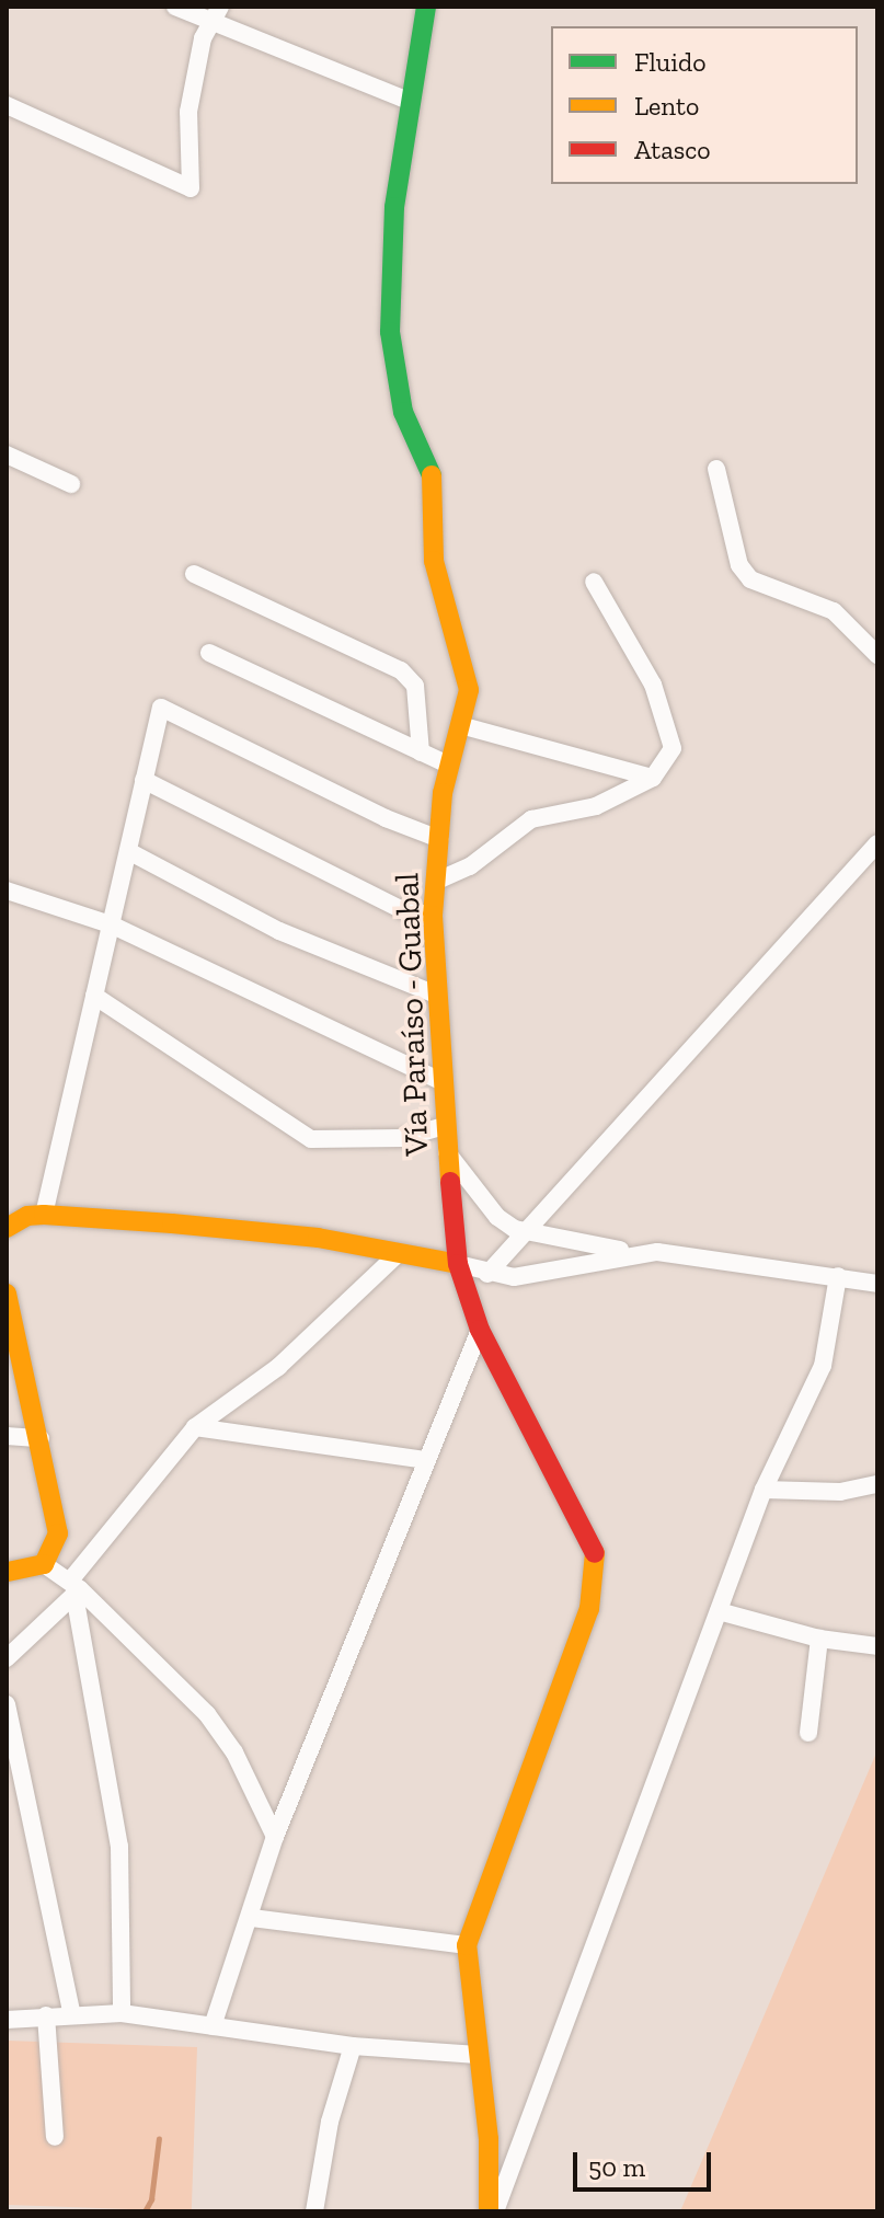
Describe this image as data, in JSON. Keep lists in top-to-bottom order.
{
  "streets": {
    "street": ["Vía Paraíso - Guabal"]
  },
  "legend": ["Fluido", "Lento", "Atasco"],
  "scale_bar": "50 m"
}
